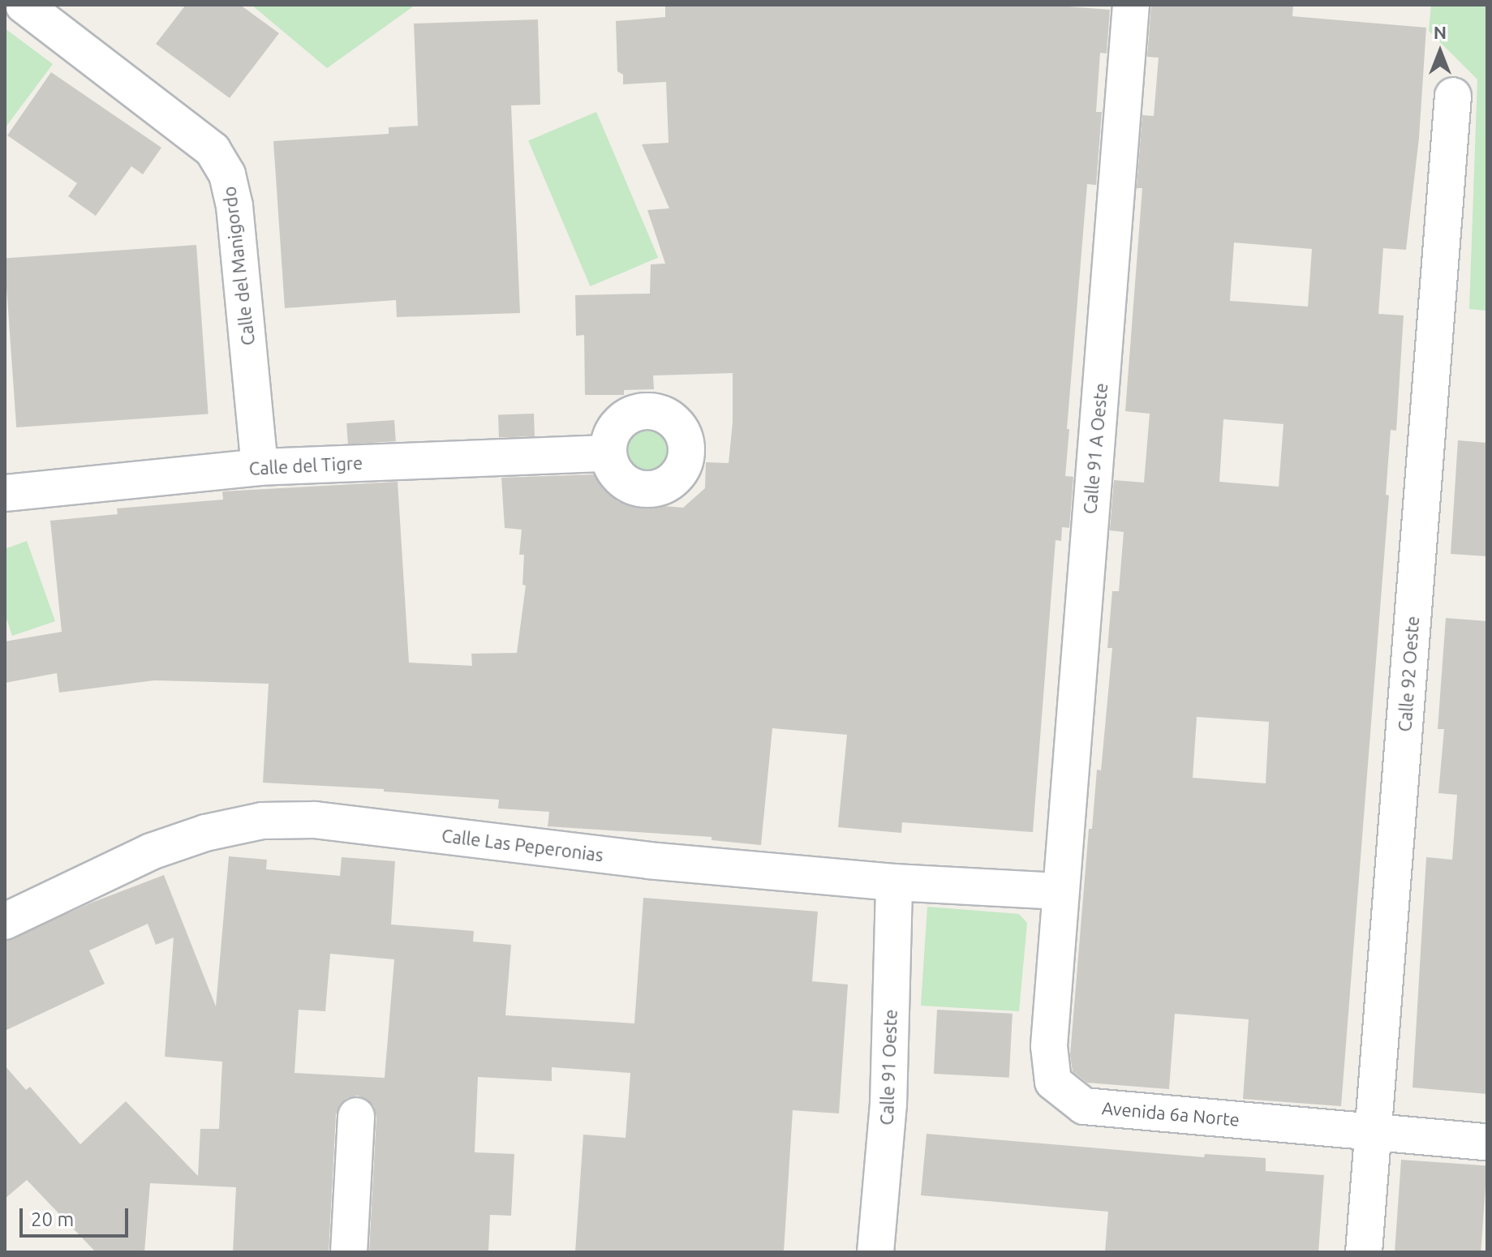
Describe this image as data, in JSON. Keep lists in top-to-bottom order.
{
  "streets": {
    "street": [
      "Calle del Manigordo",
      "Calle 91 A Oeste",
      "Calle del Tigre",
      "Calle 92 Oeste",
      "Calle Las Peperonias",
      "Calle 91 Oeste",
      "Avenida 6a Norte"
    ]
  },
  "crossings": [
    ["Calle del Manigordo", "Calle del Tigre"],
    ["Calle 91 A Oeste", "Calle Las Peperonias"],
    ["Calle 91 A Oeste", "Avenida 6a Norte"],
    ["Calle 92 Oeste", "Avenida 6a Norte"],
    ["Calle Las Peperonias", "Calle 91 Oeste"],
    ["Calle Las Peperonias", "Avenida 6a Norte"]
  ],
  "scale_bar": "20 m",
  "north": "top"
}
